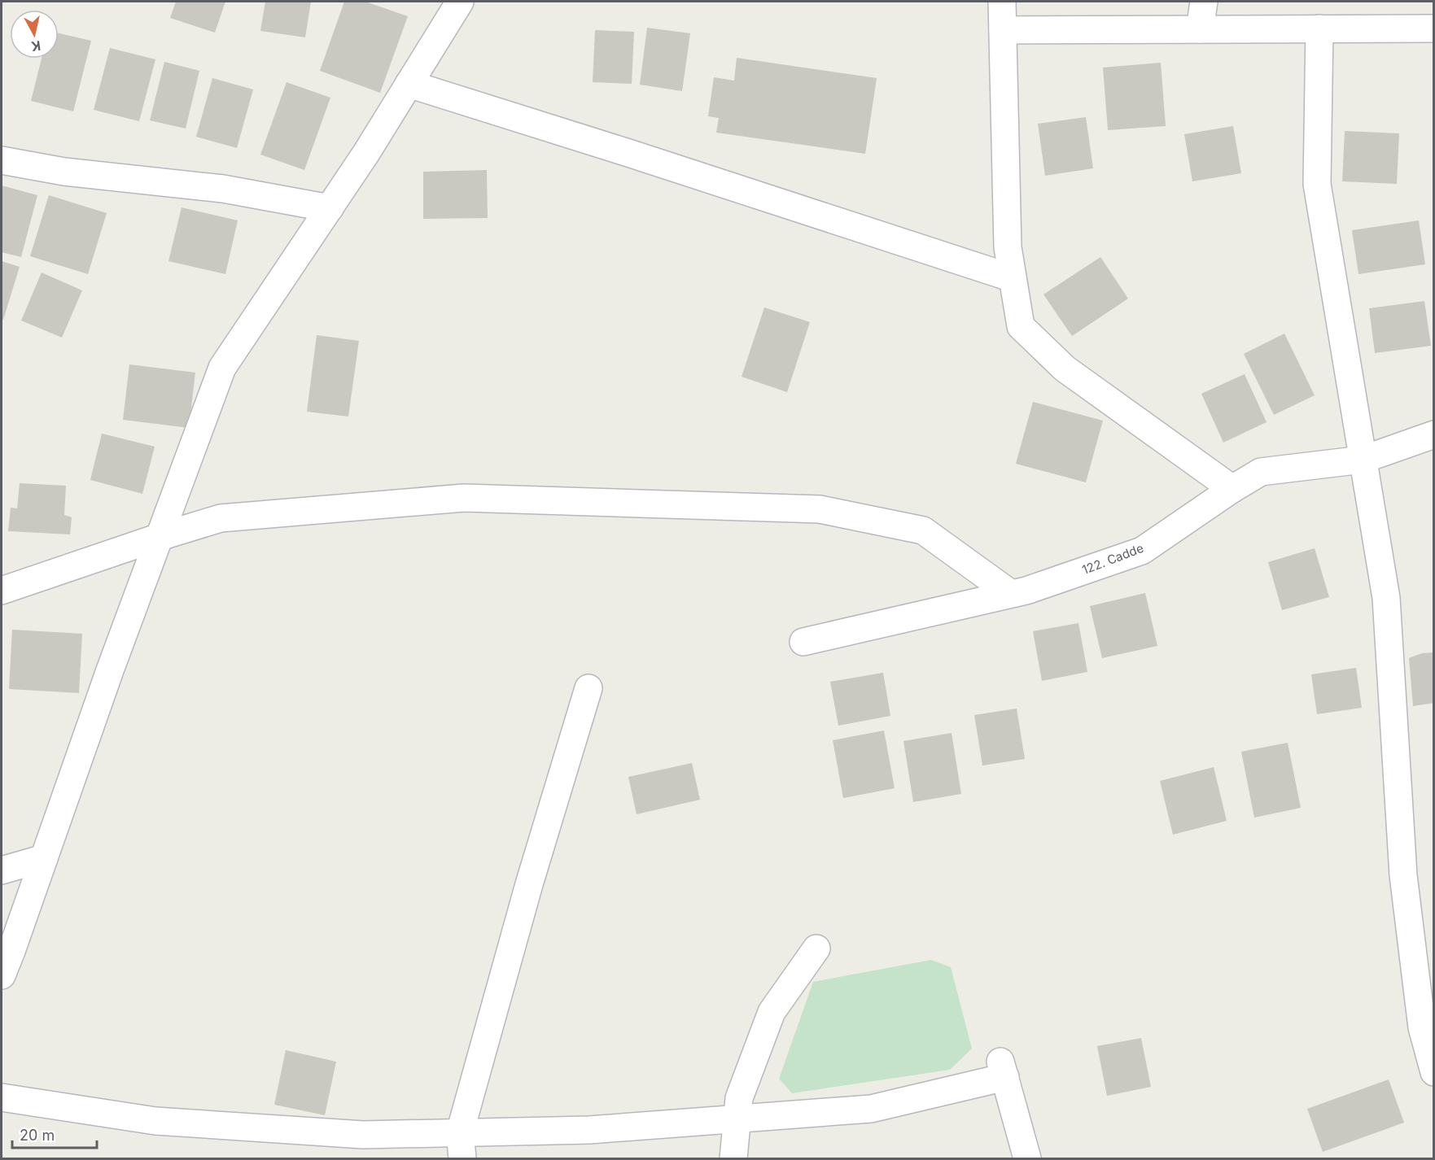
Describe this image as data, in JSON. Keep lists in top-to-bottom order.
{
  "streets": {
    "street": ["122. Cadde"]
  },
  "scale_bar": "20 m",
  "north": "bottom"
}
